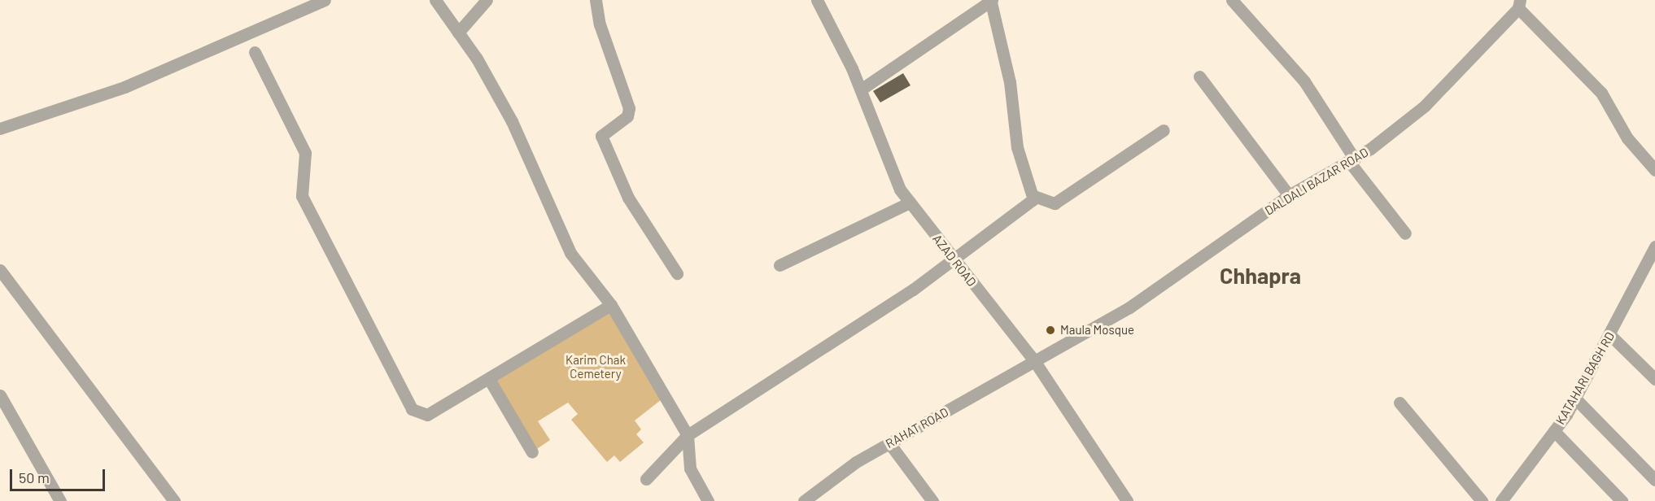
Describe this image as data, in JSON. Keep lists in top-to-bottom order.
{
  "streets": {
    "street": [
      "DALDALI BAZAR ROAD",
      "AZAD ROAD",
      "KATAHARI BAGH RD",
      "RAHAT ROAD"
    ]
  },
  "crossings": [
    ["DALDALI BAZAR ROAD", "AZAD ROAD"],
    ["DALDALI BAZAR ROAD", "RAHAT ROAD"],
    ["AZAD ROAD", "RAHAT ROAD"]
  ],
  "districts": ["Chhapra"],
  "parks": ["Karim Chak Cemetery"],
  "places": ["Maula Mosque"],
  "scale_bar": "50 m"
}
